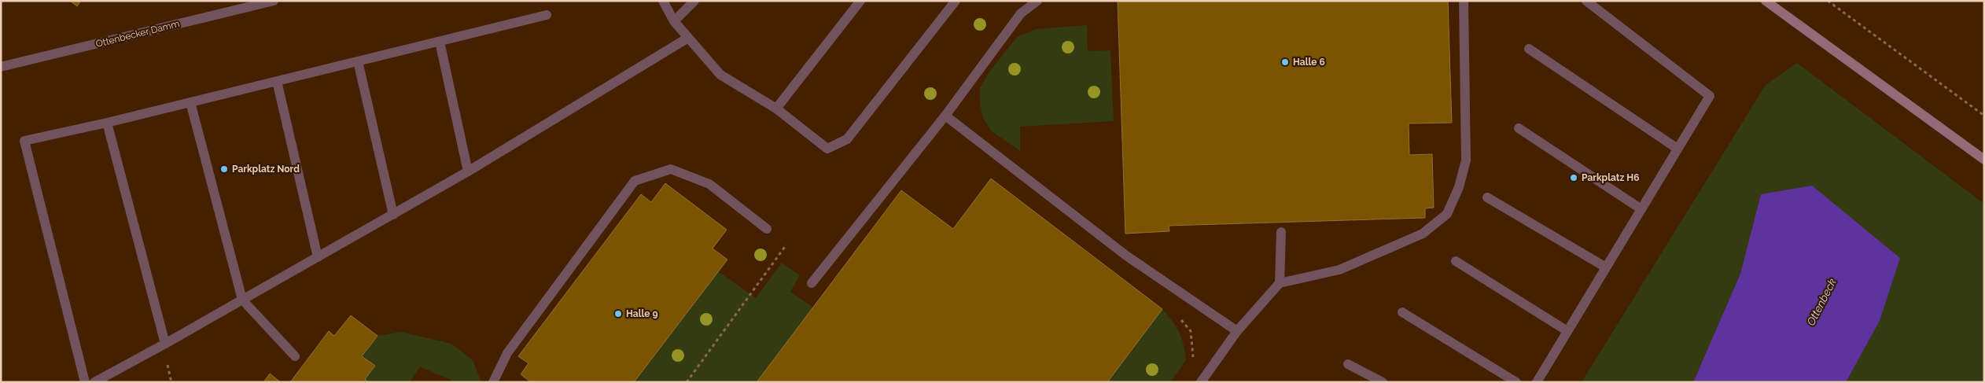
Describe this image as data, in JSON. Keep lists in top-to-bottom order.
{
  "streets": {
    "street": ["Ottenbecker Damm"]
  },
  "water": ["Ottenbeck"],
  "places": [
    "Halle 6",
    "Parkplatz Nord",
    "Parkplatz H6",
    "Halle 9"
  ]
}
